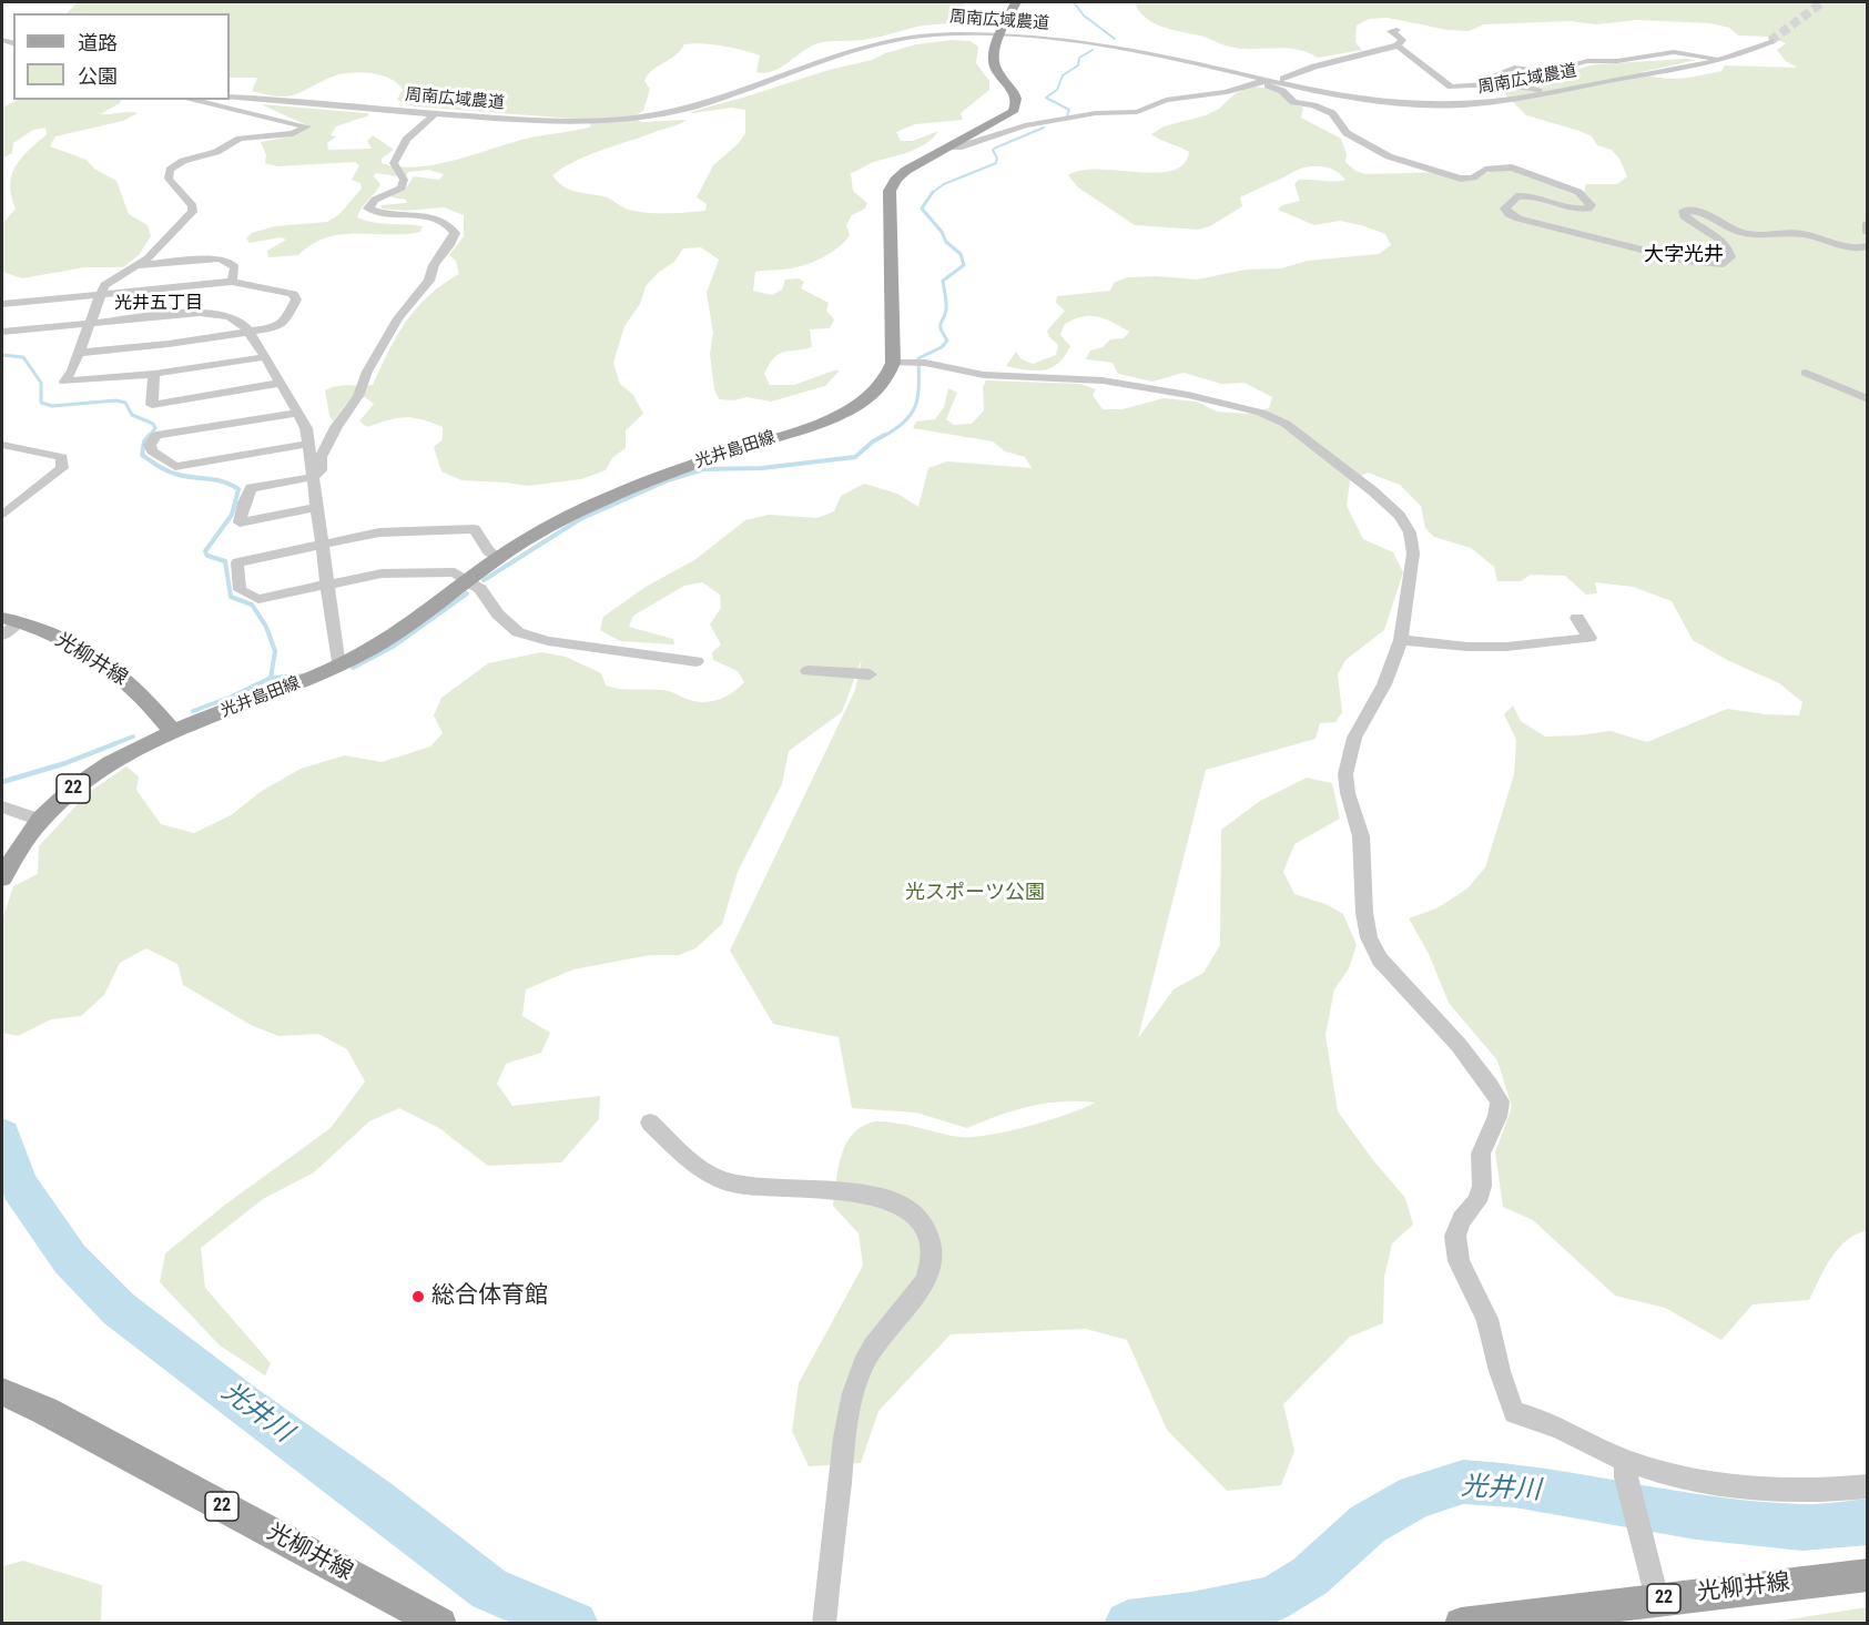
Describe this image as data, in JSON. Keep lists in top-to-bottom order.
{
  "streets": {
    "main road": ["光井島田線", "光柳井線", "22"],
    "street": ["周南広域農道"]
  },
  "crossings": [
    ["周南広域農道", "光井島田線"],
    ["光井島田線", "光柳井線"],
    ["光井島田線", "22"],
    ["光柳井線", "22"]
  ],
  "districts": ["大字光井", "光井五丁目"],
  "water": ["光井川"],
  "parks": ["光スポーツ公園"],
  "places": ["総合体育館"],
  "legend": ["道路", "公園"]
}
